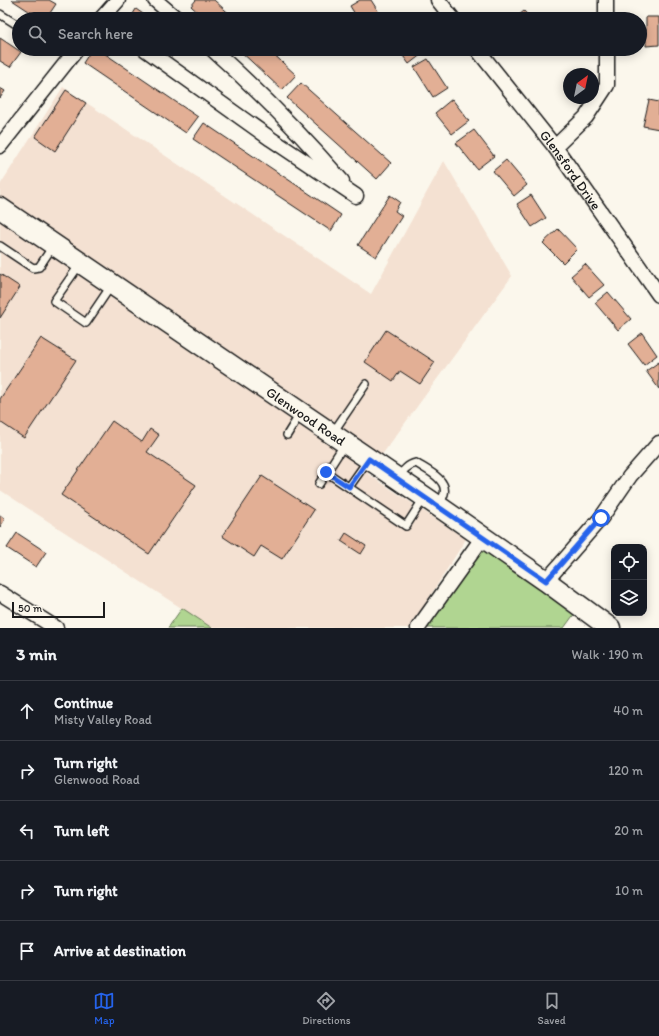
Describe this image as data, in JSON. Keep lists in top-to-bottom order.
{
  "streets": {
    "main road": ["Glenwood Road"],
    "street": ["Glensford Drive"]
  },
  "scale_bar": "50 m",
  "north": "top right",
  "page": {
    "search": "Search here",
    "scale": "50 m",
    "heading": ["3 min", "Walk · 190 m"],
    "list": [
      ["Continue", "Misty Valley Road", "40 m"],
      ["Turn right", "Glenwood Road", "120 m"],
      ["Turn left", "20 m"],
      ["Turn right", "10 m"],
      "Arrive at destination"
    ],
    "nav": ["Map", "Directions", "Saved"]
  }
}
